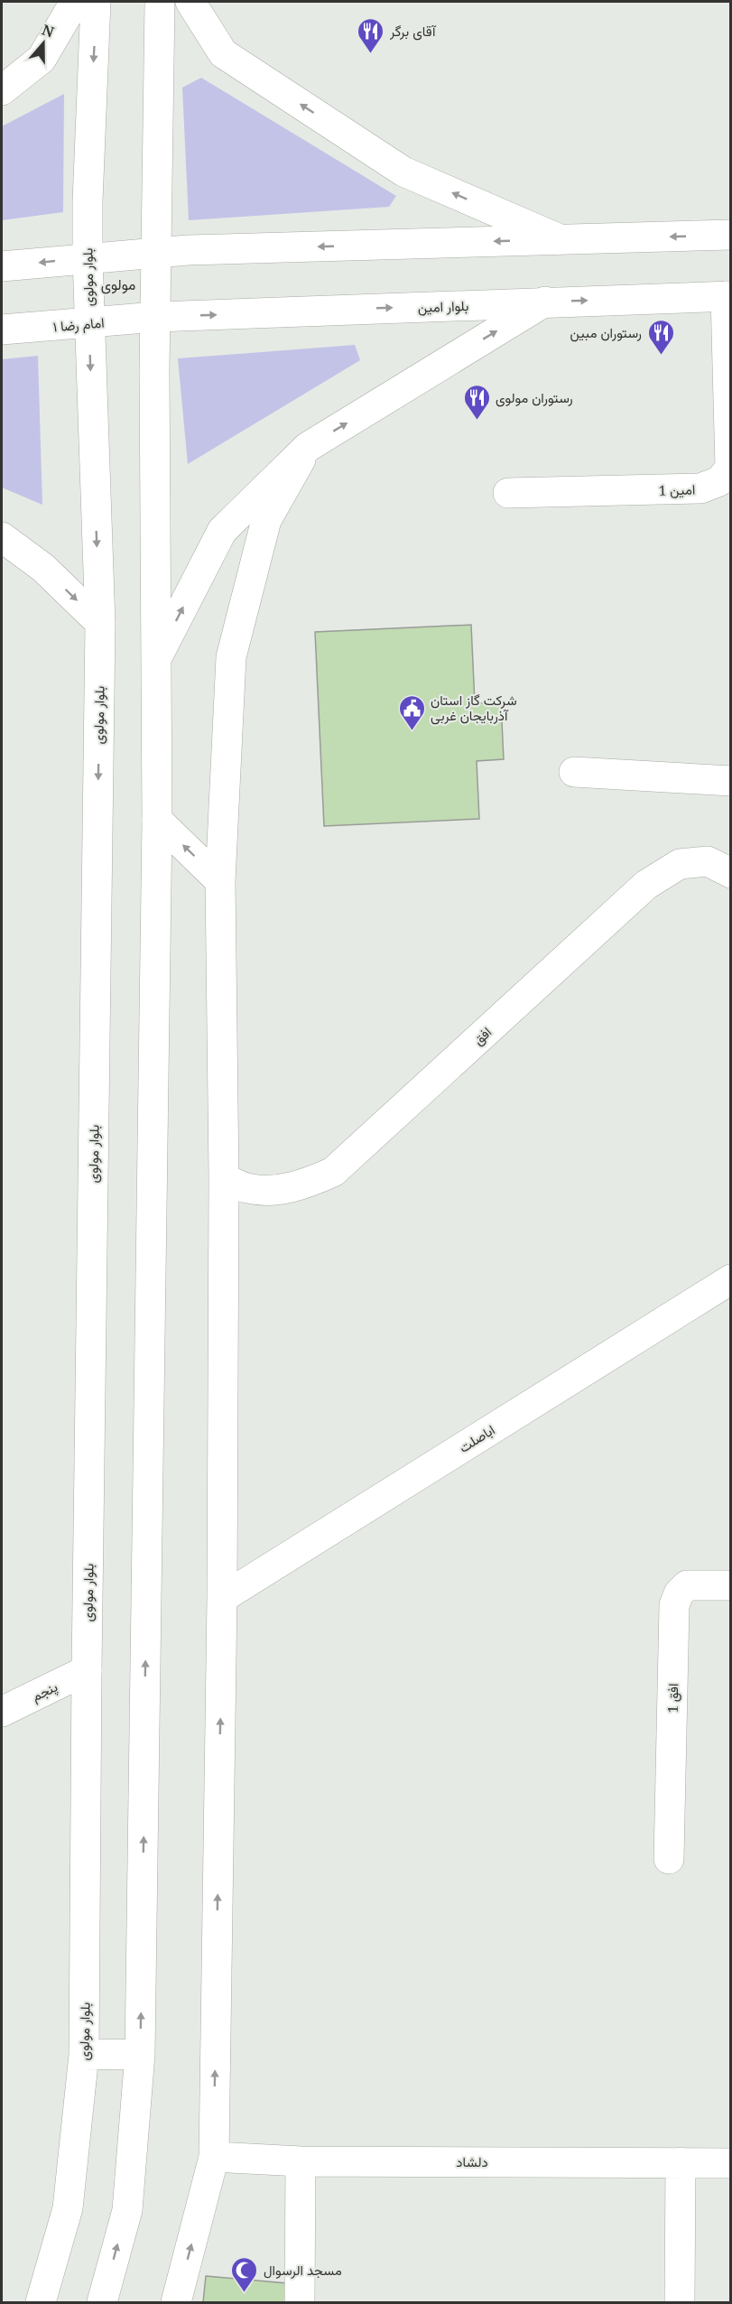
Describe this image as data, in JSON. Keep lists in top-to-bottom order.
{
  "streets": {
    "main road": [
      "بلوار مولوی",
      "بلوار امین",
      "امام رضا ۱",
      "امین 1",
      "افق",
      "اباصلت",
      "پنجم",
      "افق 1",
      "دلشاد"
    ]
  },
  "crossings": [
    ["بلوار مولوی", "امام رضا ۱"],
    ["بلوار مولوی", "پنجم"],
    ["بلوار امین", "امام رضا ۱"],
    ["بلوار امین", "امین 1"]
  ],
  "districts": ["مولوی"],
  "places": {
    "restaurant": ["آقاى برگر", "رستوران مبین", "رستوران مولوی"],
    "public building": ["شرکت گاز استان آذربایجان غربی"],
    "mosque": ["مسجد الرسوال"]
  },
  "north": "top"
}
